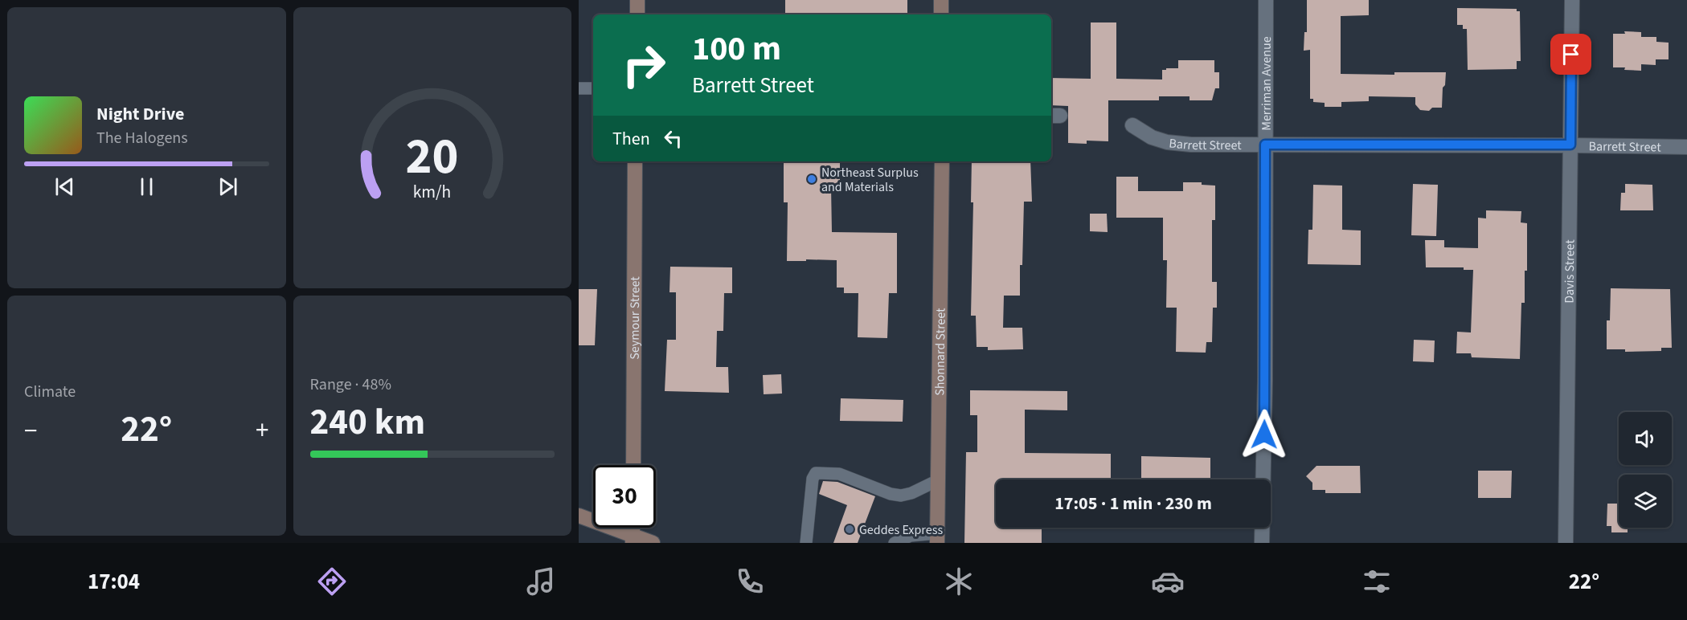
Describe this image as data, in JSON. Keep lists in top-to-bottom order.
{
  "streets": {
    "street": [
      "Merriman Avenue",
      "Barrett Street",
      "Davis Street",
      "Seymour Street",
      "Shonnard Street"
    ]
  },
  "crossings": [
    ["Merriman Avenue", "Barrett Street"],
    ["Barrett Street", "Davis Street"]
  ],
  "places": ["Northeast Surplus and Materials", "Geddes Express"],
  "page": {
    "turn": ["100 m", "Barrett Street"],
    "song": ["Night Drive", "The Halogens"],
    "then": "Then",
    "tile": [
      "Climate",
      ["Range · 48%", "240 km"]
    ],
    "heat": ["−", "22°", "+"],
    "limit": "30",
    "trip": "17:05 · 1 min · 230 m",
    "tabs": ["17:04", "22°"],
    "gauge": ["20", "km/h"]
  }
}
